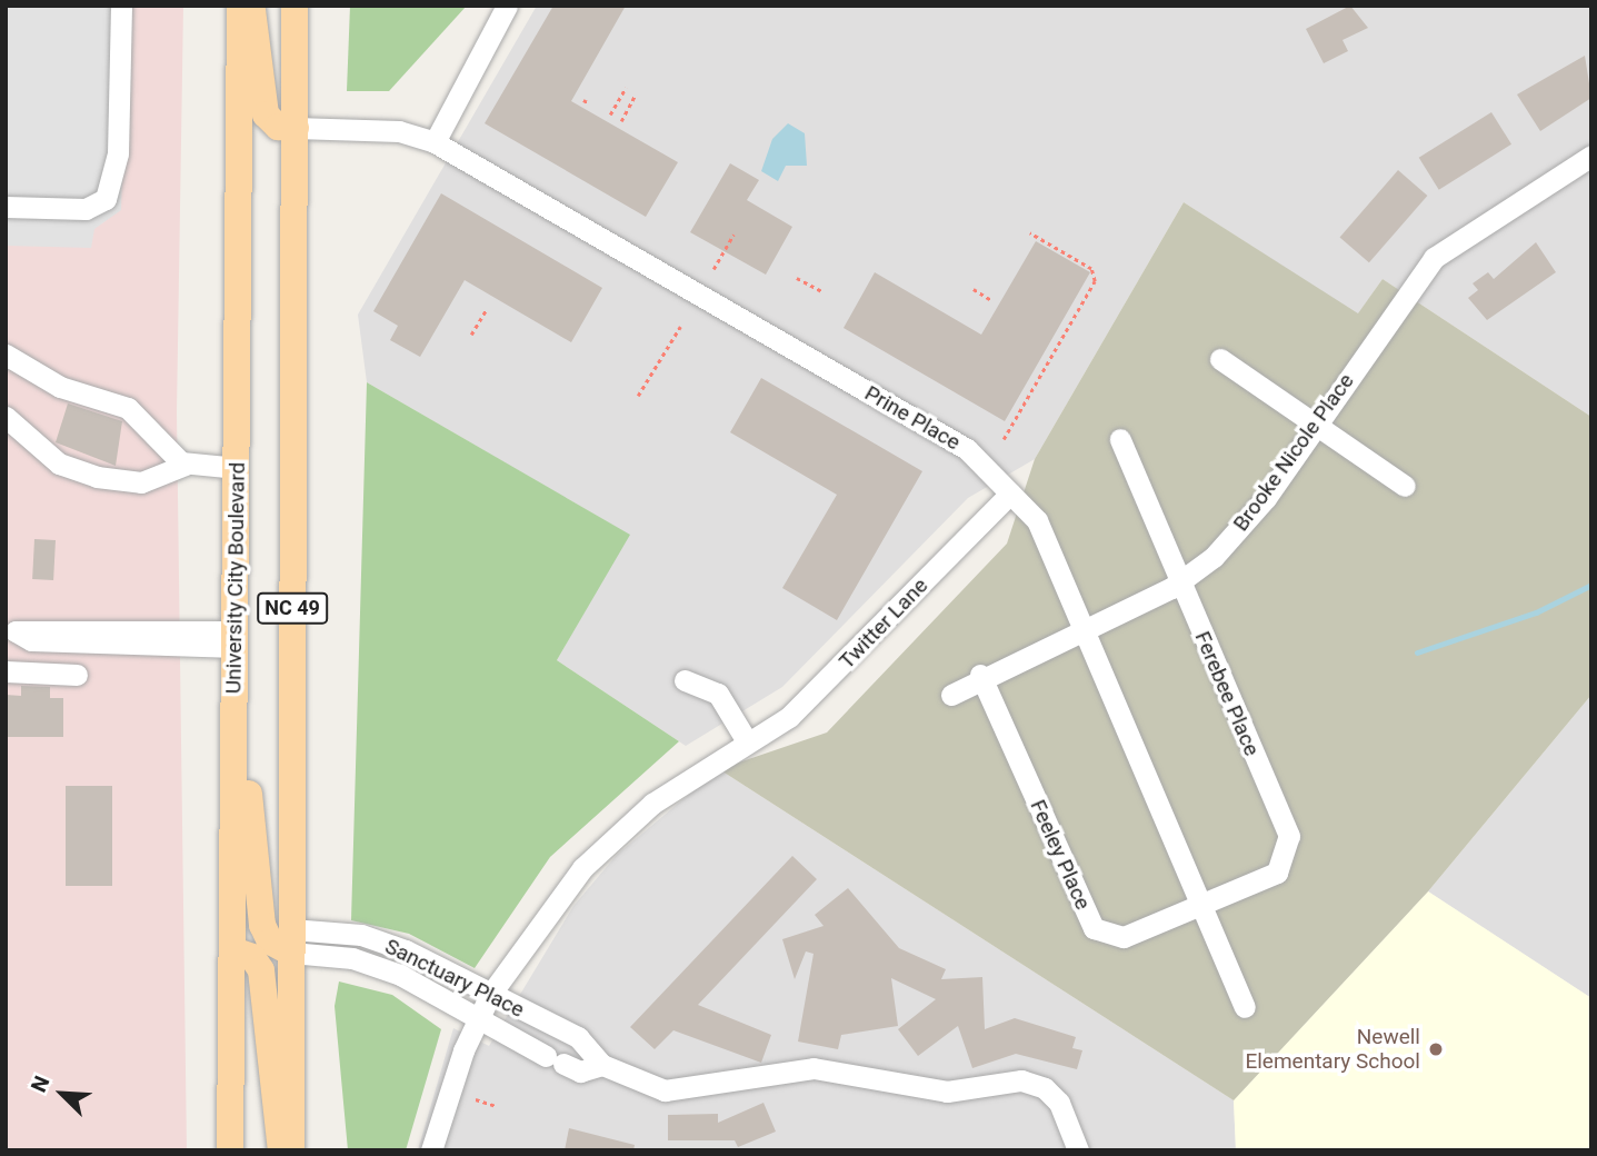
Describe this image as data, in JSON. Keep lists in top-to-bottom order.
{
  "streets": {
    "main road": ["University City Boulevard", "NC 49"],
    "street": [
      "Prine Place",
      "Brooke Nicole Place",
      "Twitter Lane",
      "Ferebee Place",
      "Feeley Place",
      "Sanctuary Place"
    ]
  },
  "crossings": [
    ["Prine Place", "Brooke Nicole Place"],
    ["Prine Place", "NC 49"],
    ["Prine Place", "Twitter Lane"],
    ["Prine Place", "Ferebee Place"],
    ["Prine Place", "Feeley Place"],
    ["Brooke Nicole Place", "Ferebee Place"],
    ["Brooke Nicole Place", "Feeley Place"],
    ["NC 49", "Sanctuary Place"],
    ["Twitter Lane", "Sanctuary Place"],
    ["Ferebee Place", "Feeley Place"]
  ],
  "places": ["Newell Elementary School"],
  "north": "top left"
}
